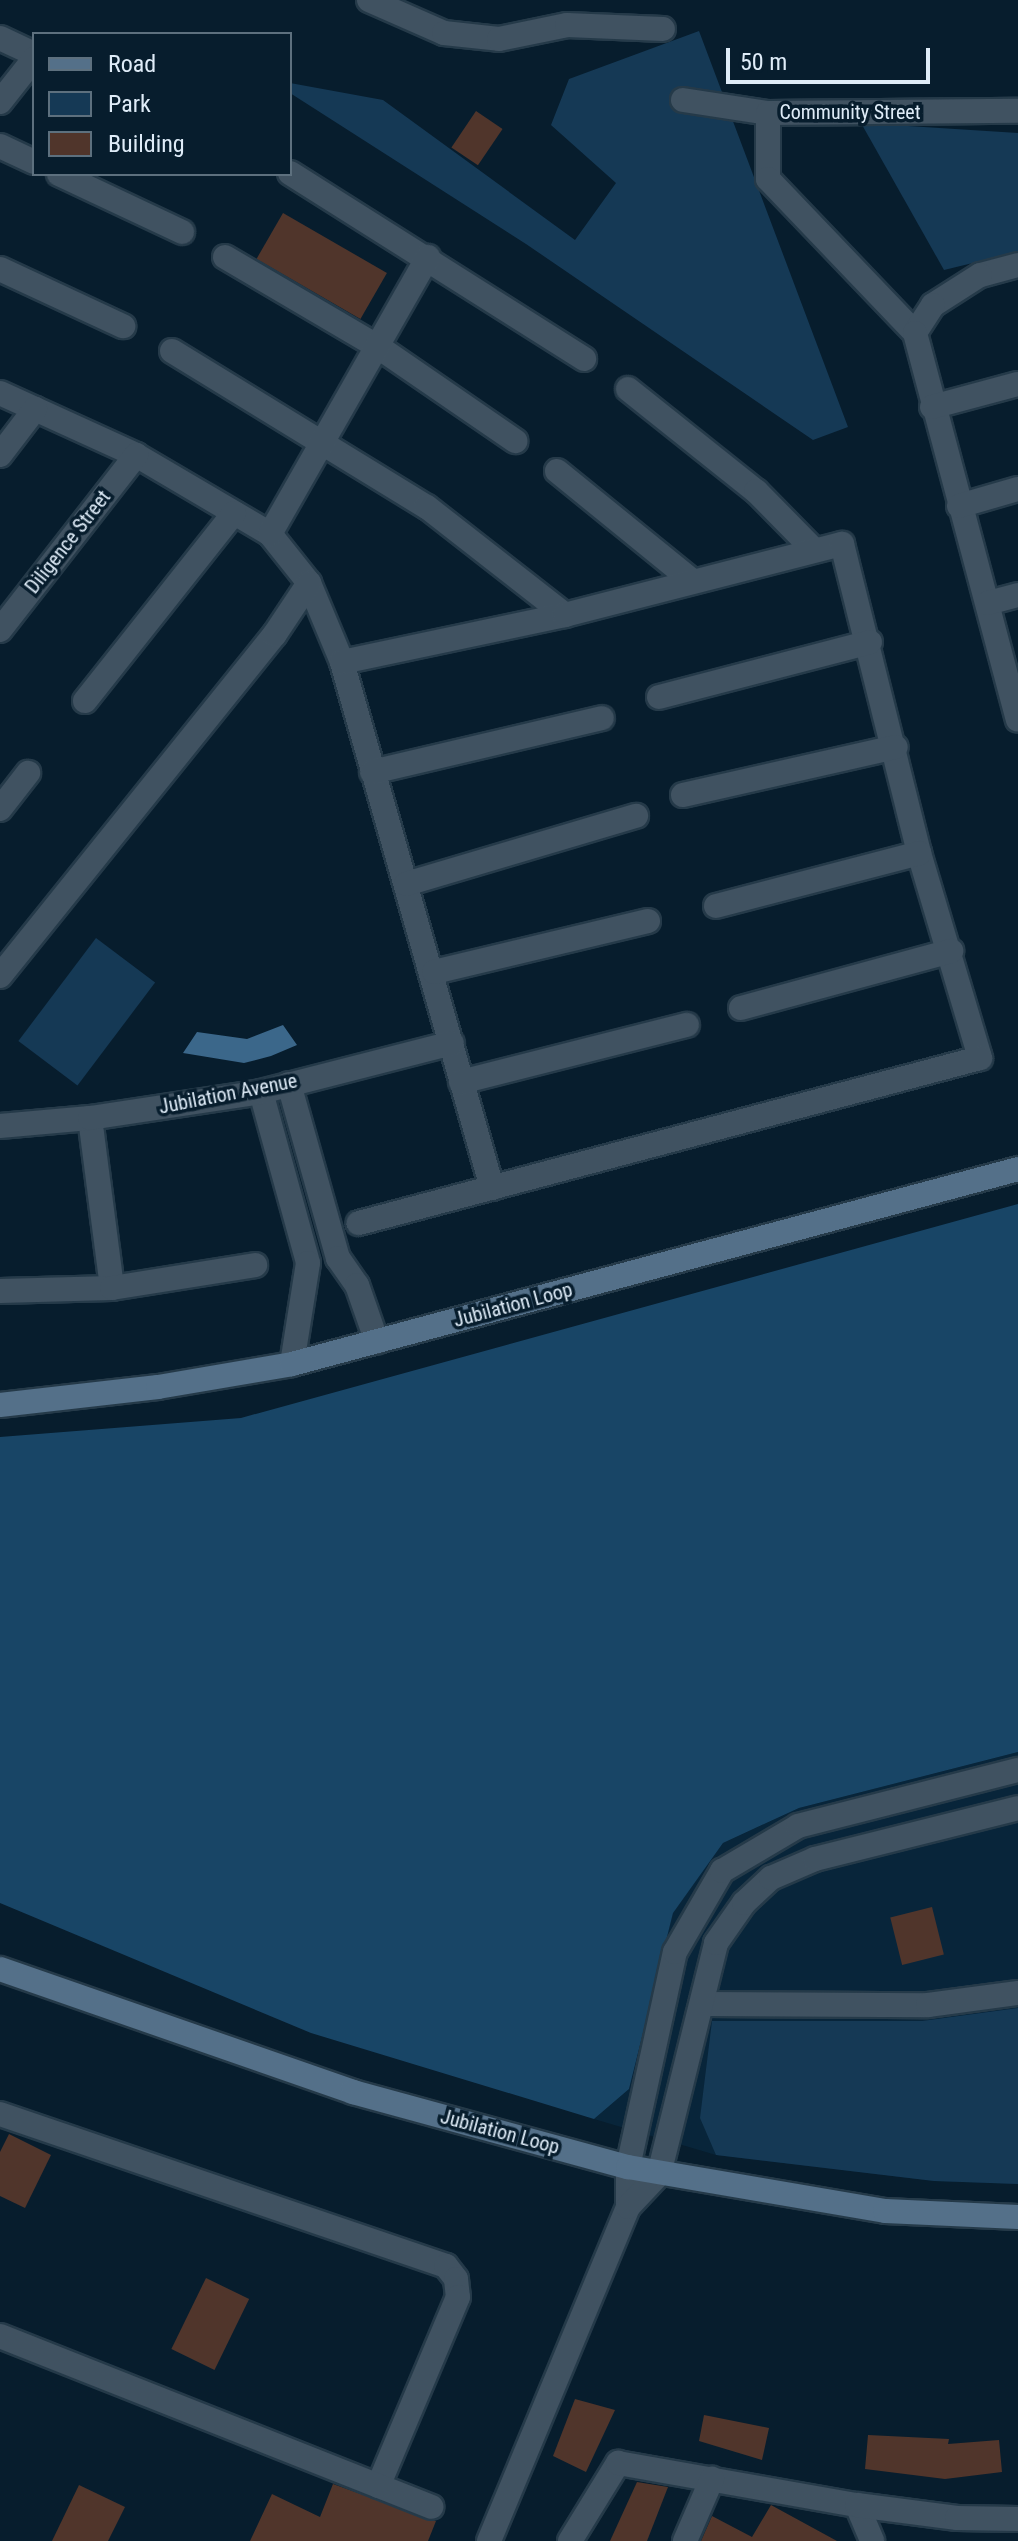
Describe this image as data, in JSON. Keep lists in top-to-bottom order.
{
  "streets": {
    "main road": ["Jubilation Loop"],
    "street": ["Community Street", "Diligence Street", "Jubilation Avenue"]
  },
  "legend": ["Road", "Park", "Building"],
  "scale_bar": "50 m"
}
